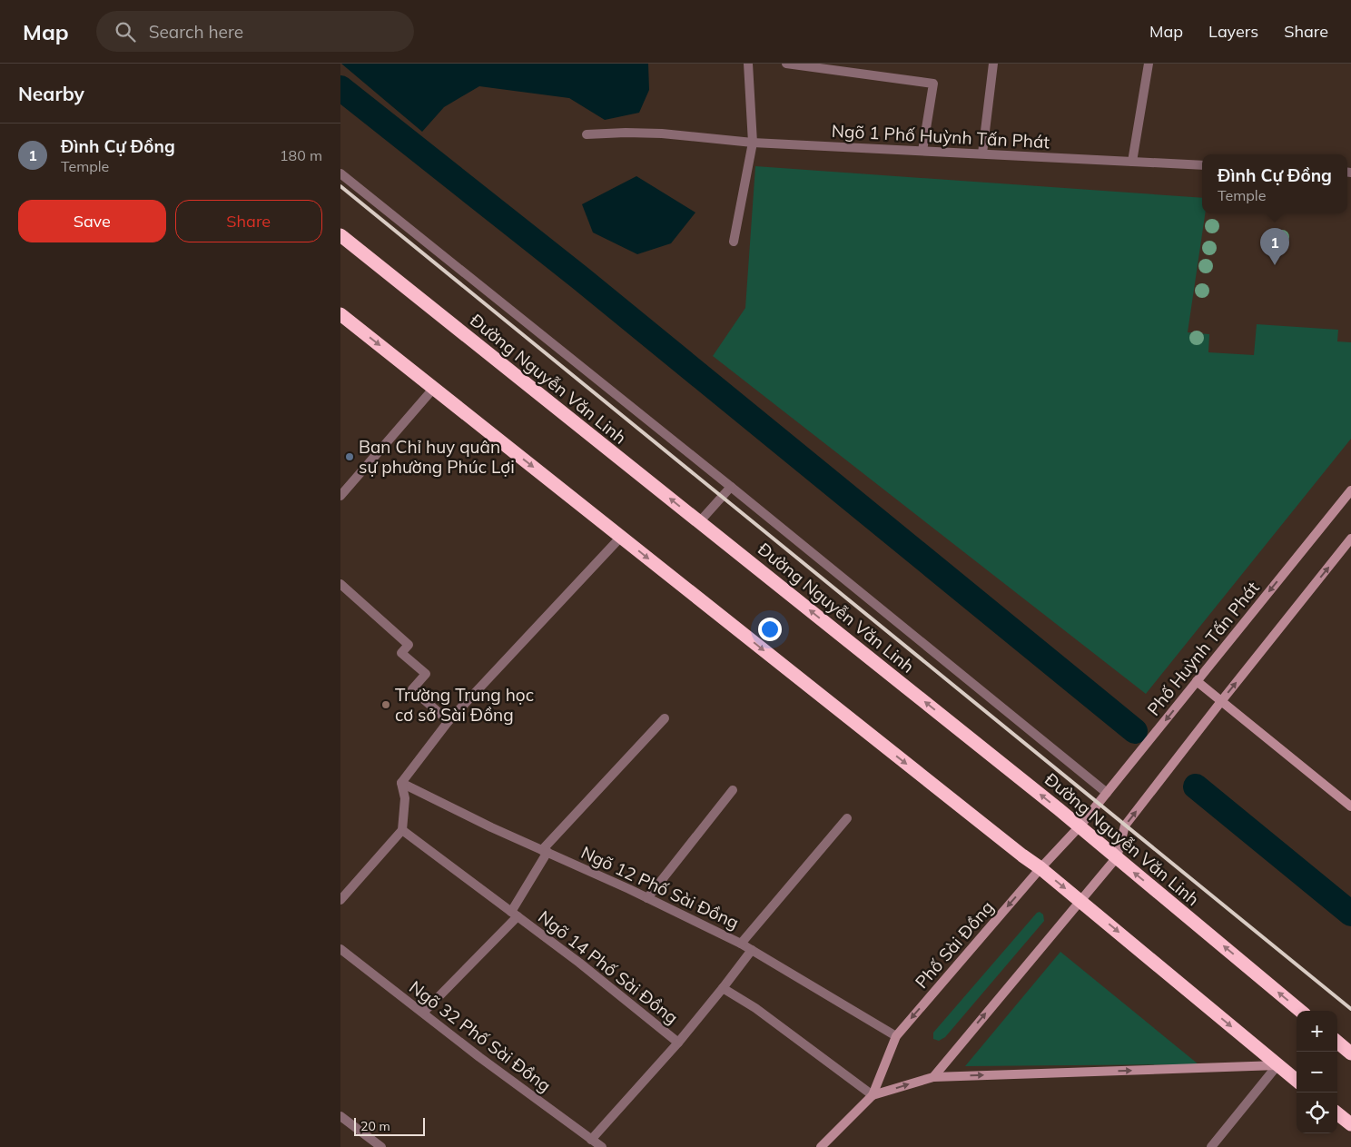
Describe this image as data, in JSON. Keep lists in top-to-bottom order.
{
  "streets": {
    "highway": ["Đường Nguyễn Văn Linh"],
    "street": [
      "Ngõ 1 Phố Huỳnh Tấn Phát",
      "Phố Huỳnh Tấn Phát",
      "Ngõ 12 Phố Sài Đồng",
      "Phố Sài Đồng",
      "Ngõ 14 Phố Sài Đồng",
      "Ngõ 32 Phố Sài Đồng"
    ]
  },
  "crossings": [
    ["Đường Nguyễn Văn Linh", "Phố Huỳnh Tấn Phát"],
    ["Đường Nguyễn Văn Linh", "Phố Sài Đồng"],
    ["Phố Huỳnh Tấn Phát", "Phố Sài Đồng"],
    ["Ngõ 12 Phố Sài Đồng", "Phố Sài Đồng"],
    ["Ngõ 12 Phố Sài Đồng", "Ngõ 14 Phố Sài Đồng"],
    ["Ngõ 14 Phố Sài Đồng", "Ngõ 32 Phố Sài Đồng"]
  ],
  "places": ["Ban Chỉ huy quân sự phường Phúc Lợi", "Trường Trung học cơ sở Sài Đồng"],
  "scale_bar": "20 m",
  "page": {
    "header": "Map",
    "search": "Search here",
    "nav": ["Map", "Layers", "Share"],
    "heading": "Nearby",
    "list": [
      {
        "mark": "1",
        "name": "Đình Cự Đồng",
        "note": "Temple",
        "value": "180 m"
      }
    ],
    "popup": ["Đình Cự Đồng", "Temple"],
    "buttons": ["Save", "Share"],
    "pins": "1",
    "map_buttons": ["+", "−"],
    "scale": "20 m"
  }
}
